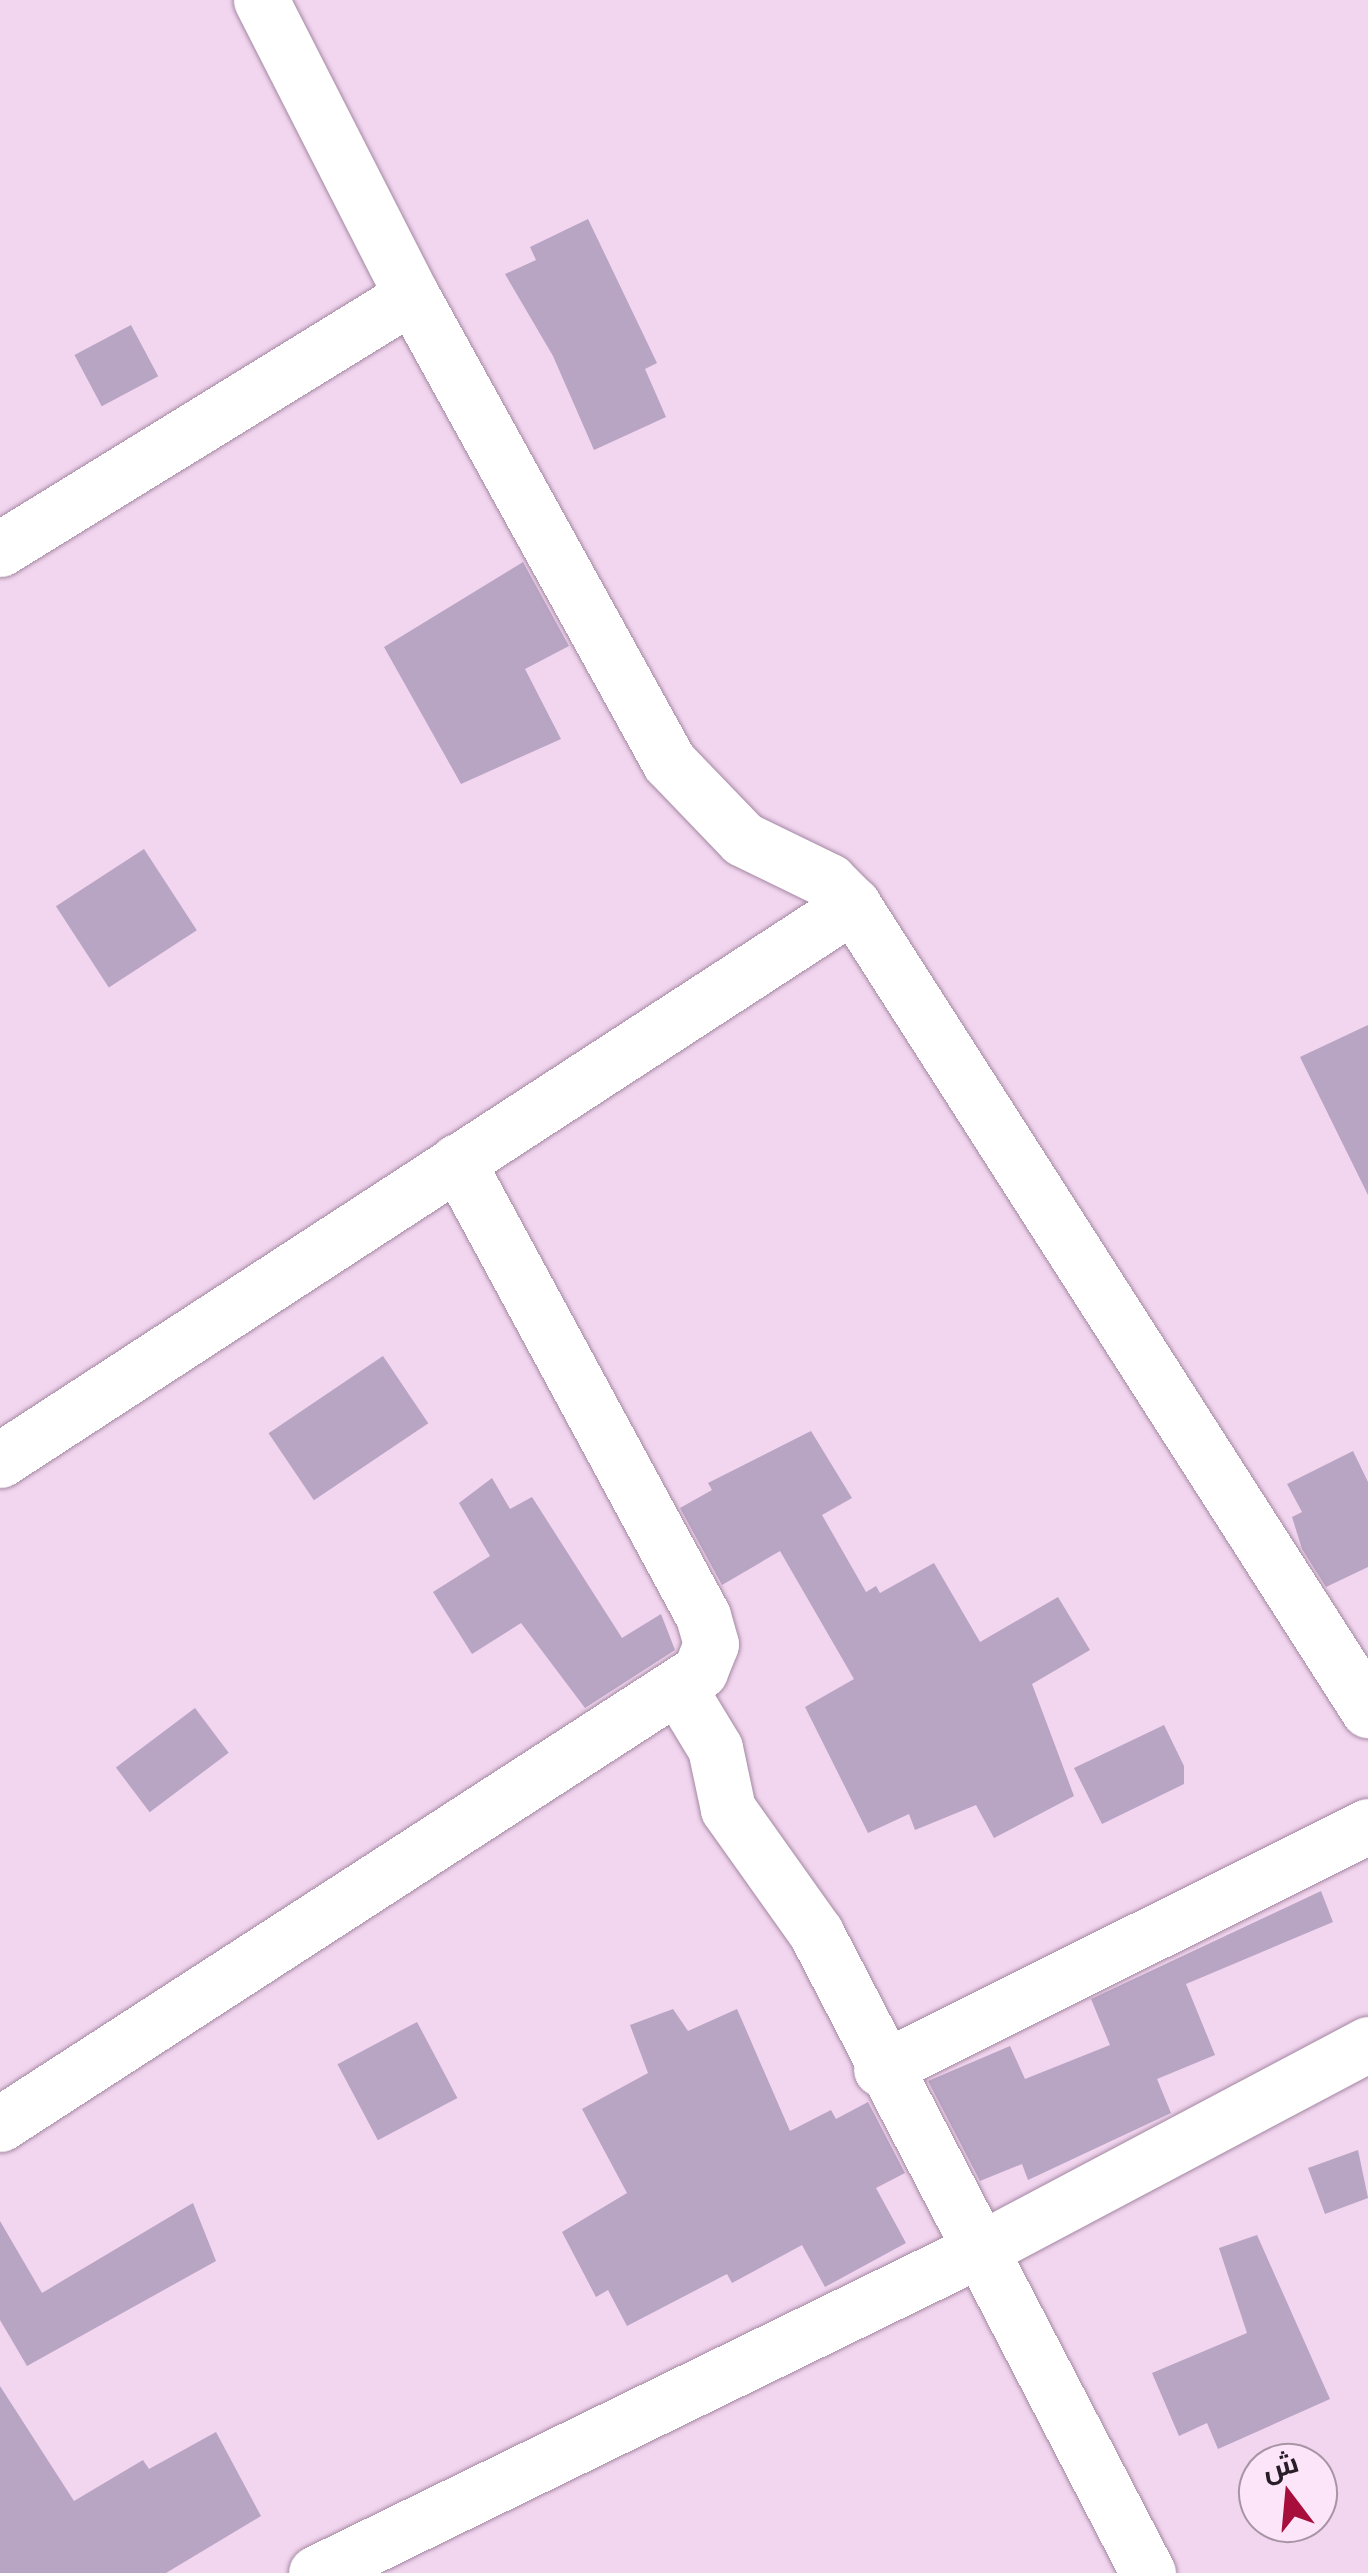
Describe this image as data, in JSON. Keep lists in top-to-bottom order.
{
  "north": "top"
}
